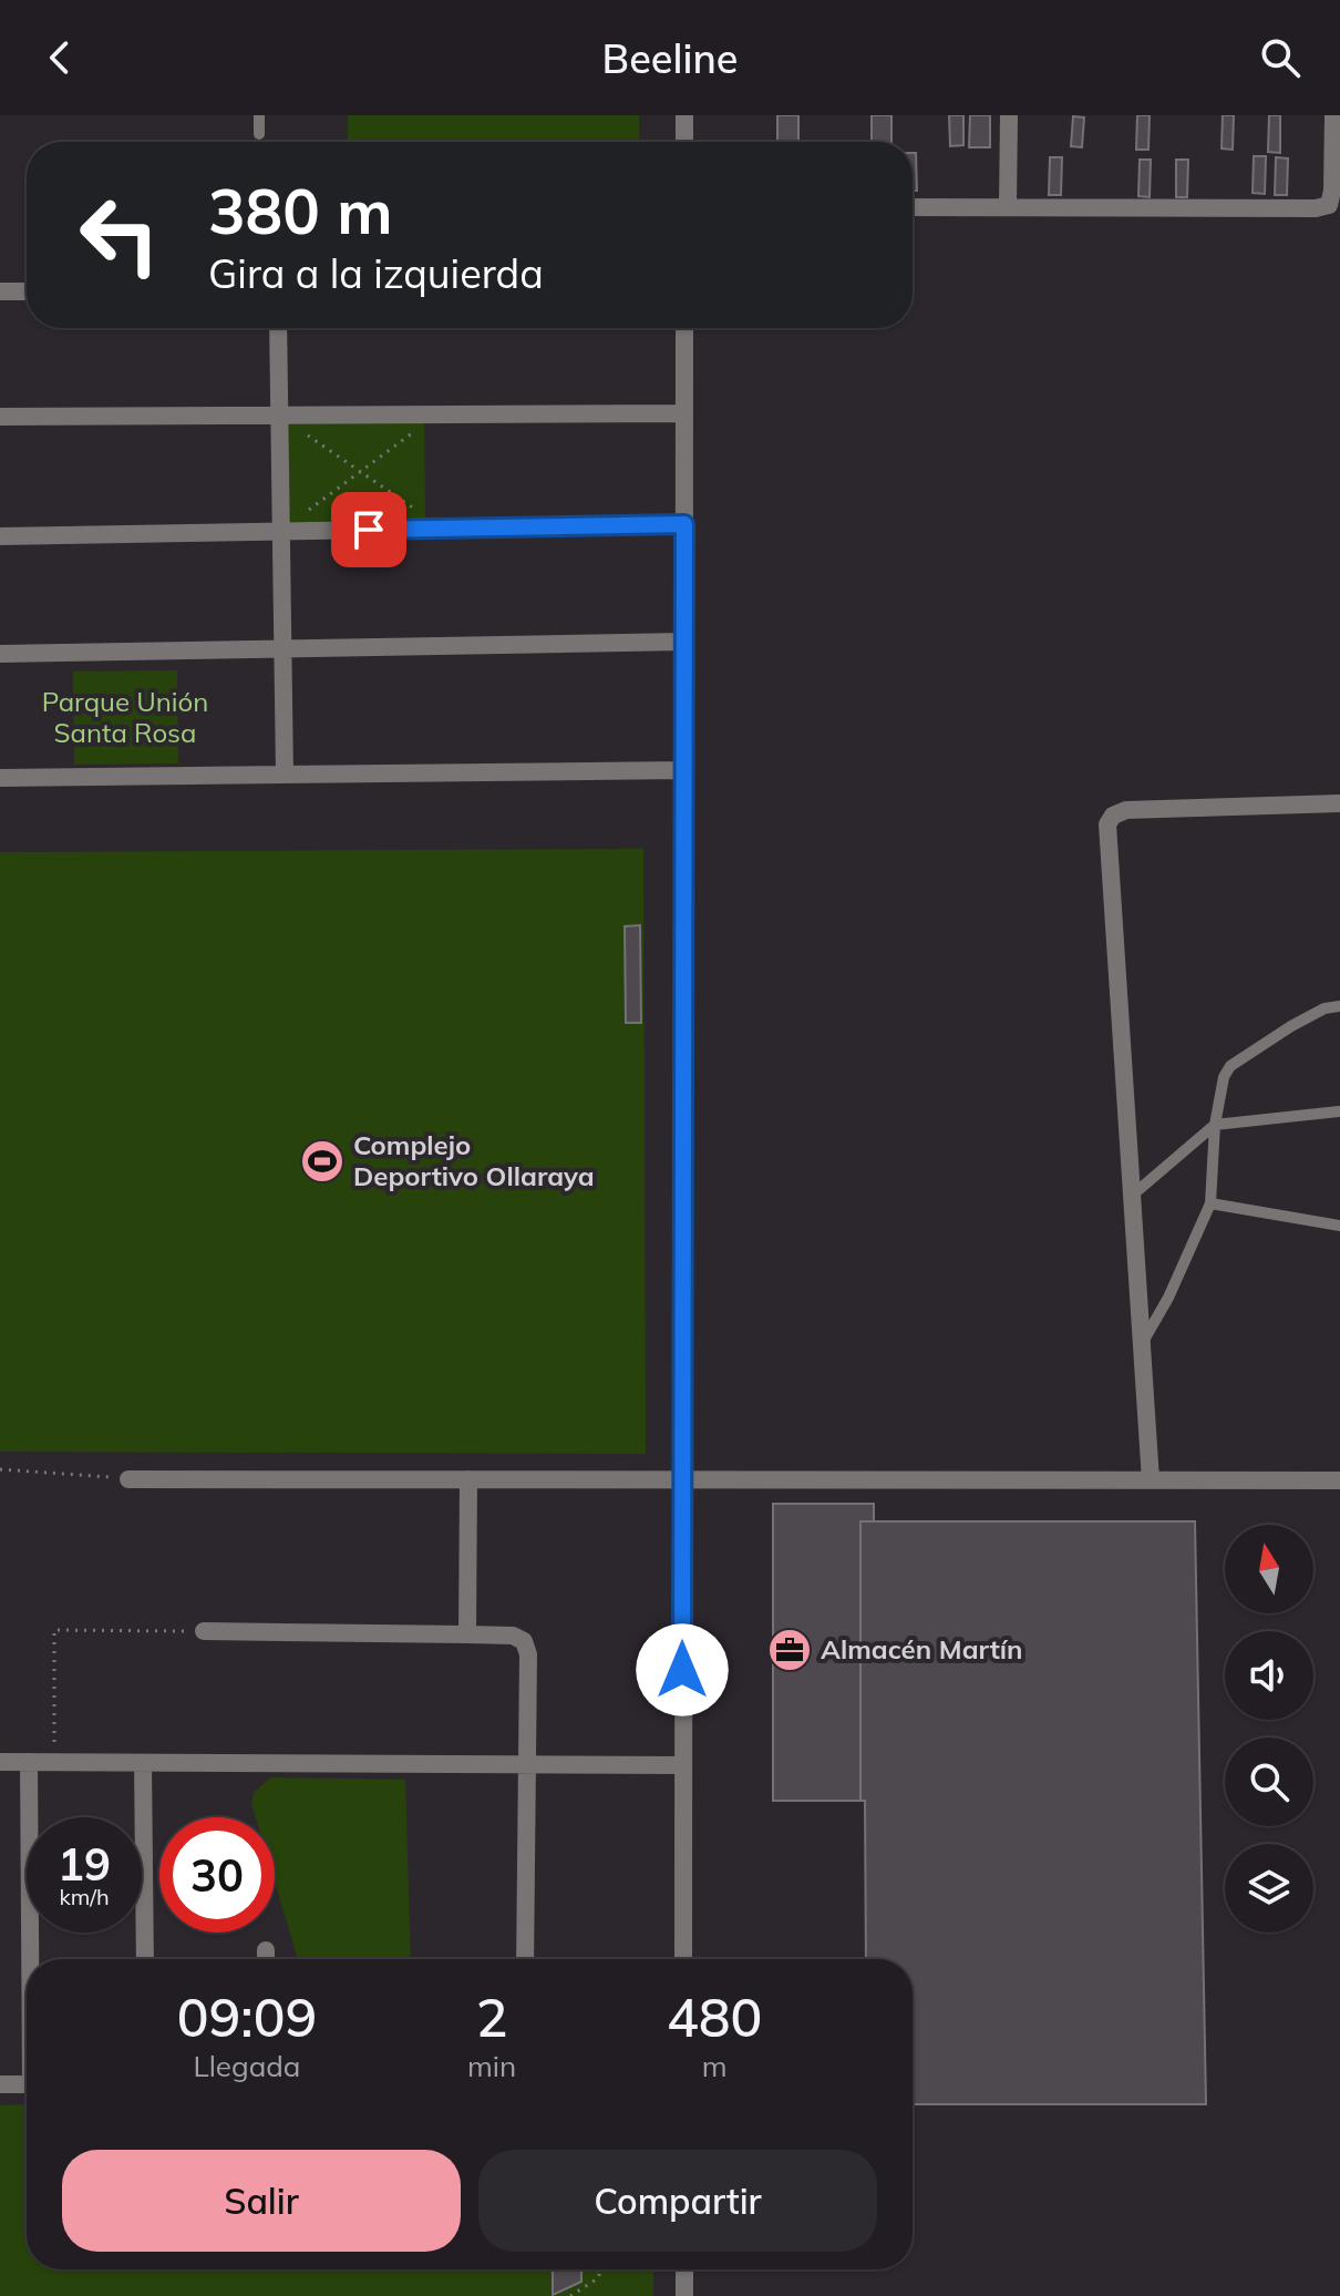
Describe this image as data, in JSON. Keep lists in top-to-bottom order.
{
  "parks": ["Parque Unión Santa Rosa"],
  "places": {
    "sports": ["Complejo Deportivo Ollaraya"],
    "office": ["Almacén Martín"]
  },
  "north": "top",
  "page": {
    "header": "Beeline",
    "turn": ["380 m", "Gira a la izquierda"],
    "speed": "19 km/h",
    "limit": "30",
    "eta": [
      "09:09",
      "Llegada",
      "2",
      "min",
      "480",
      "m"
    ],
    "buttons": ["Salir", "Compartir"]
  }
}
